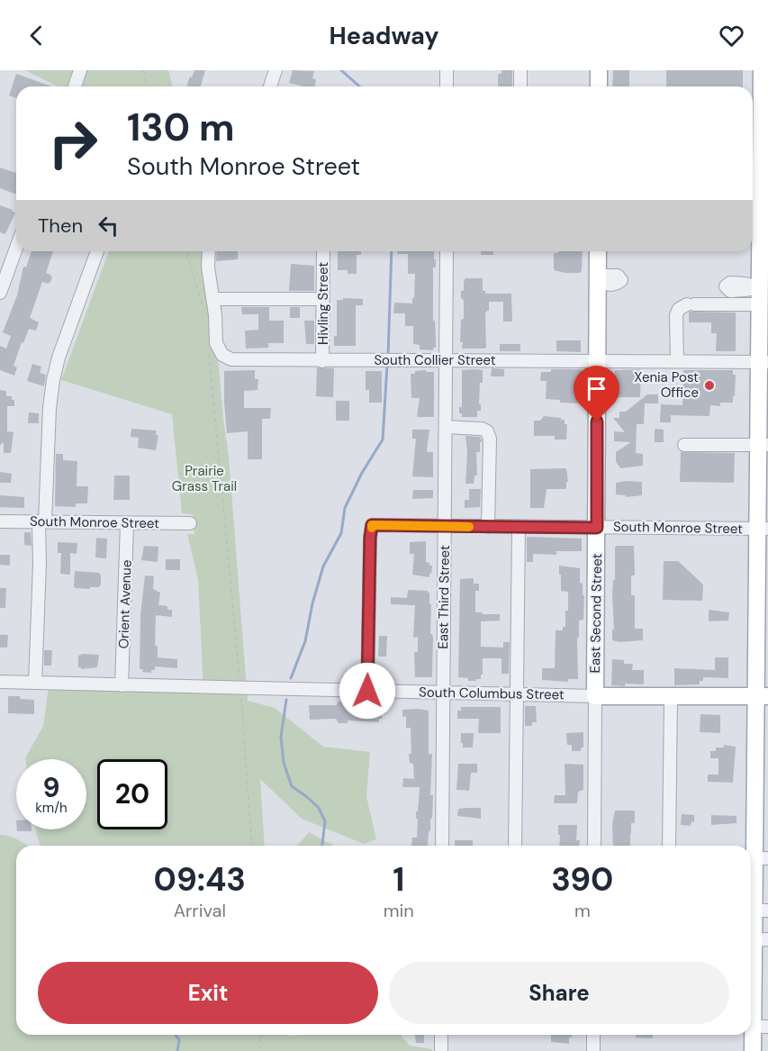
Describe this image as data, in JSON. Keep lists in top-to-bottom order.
{
  "streets": {
    "main road": ["East Second Street", "South Columbus Street"],
    "street": [
      "Hivling Street",
      "South Collier Street",
      "South Monroe Street",
      "East Third Street",
      "Orient Avenue"
    ]
  },
  "crossings": [
    ["Hivling Street", "South Collier Street"],
    ["South Collier Street", "East Third Street"],
    ["South Collier Street", "East Second Street"],
    ["South Monroe Street", "East Third Street"],
    ["South Monroe Street", "Orient Avenue"],
    ["South Monroe Street", "East Second Street"],
    ["South Monroe Street", "South Columbus Street"],
    ["East Third Street", "South Columbus Street"],
    ["Orient Avenue", "South Columbus Street"],
    ["East Second Street", "South Columbus Street"]
  ],
  "parks": ["Prairie Grass Trail"],
  "places": ["Xenia Post Office"],
  "page": {
    "header": "Headway",
    "turn": ["130 m", "South Monroe Street"],
    "then": "Then",
    "speed": "9 km/h",
    "limit": "20",
    "eta": [
      "09:43",
      "Arrival",
      "1",
      "min",
      "390",
      "m"
    ],
    "buttons": ["Exit", "Share"]
  }
}
